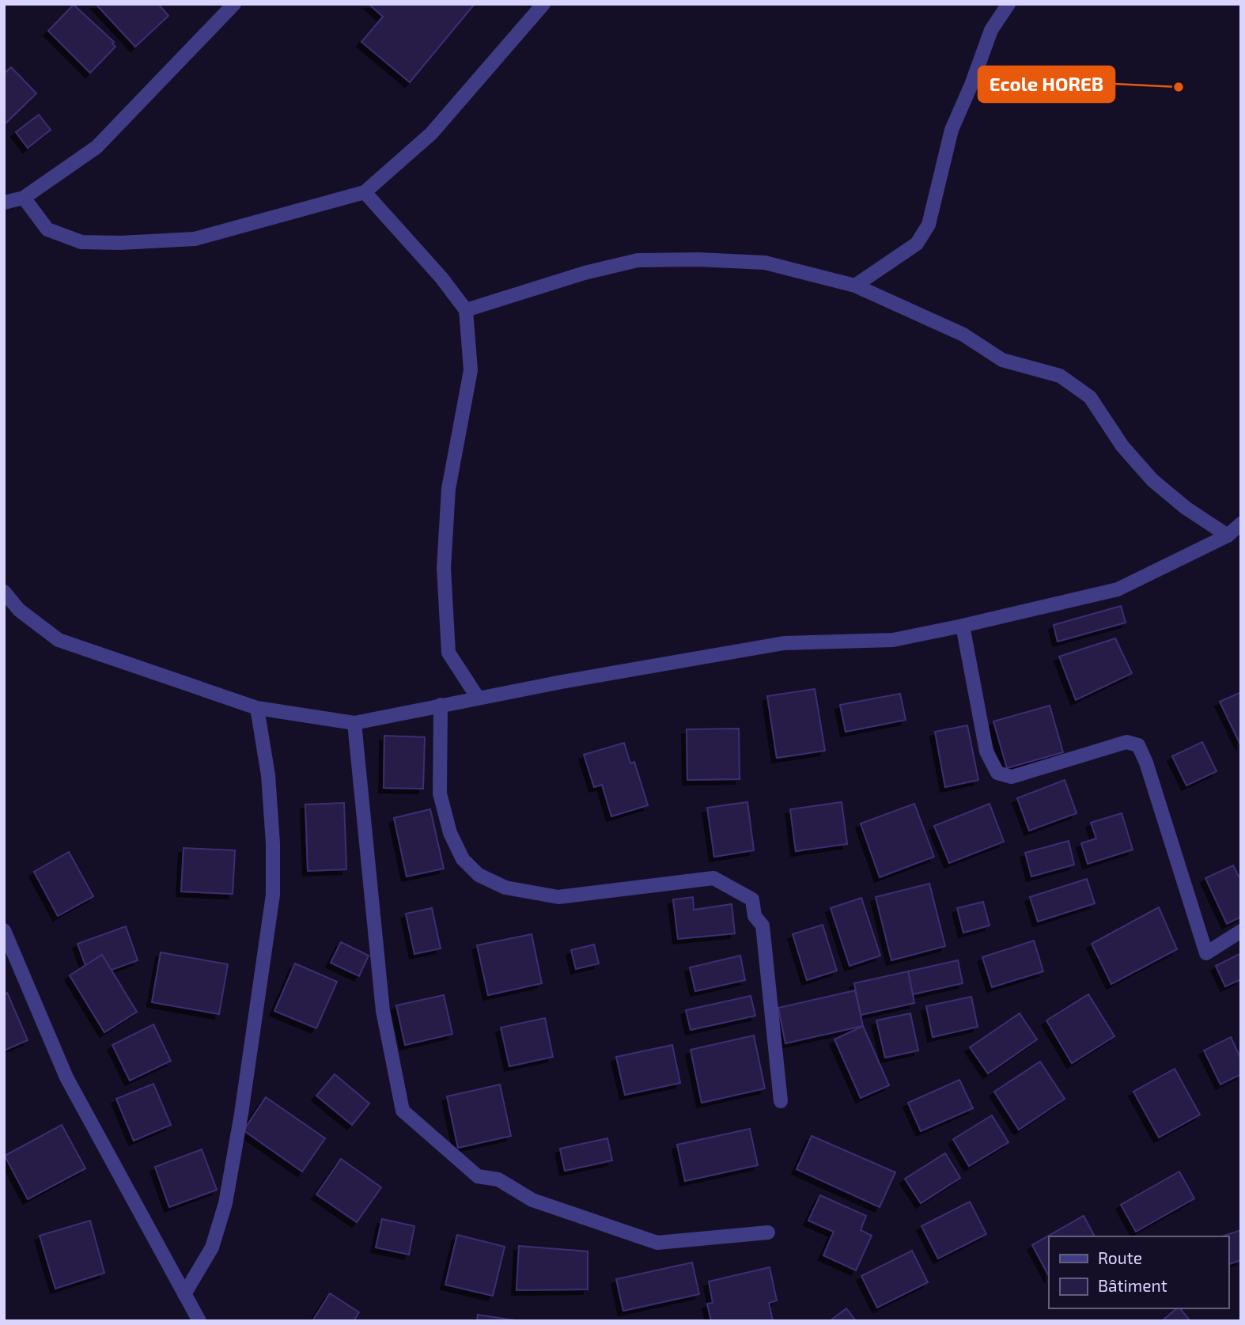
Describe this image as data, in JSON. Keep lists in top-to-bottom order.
{
  "places": ["Ecole HOREB"],
  "legend": ["Route", "Bâtiment"]
}
